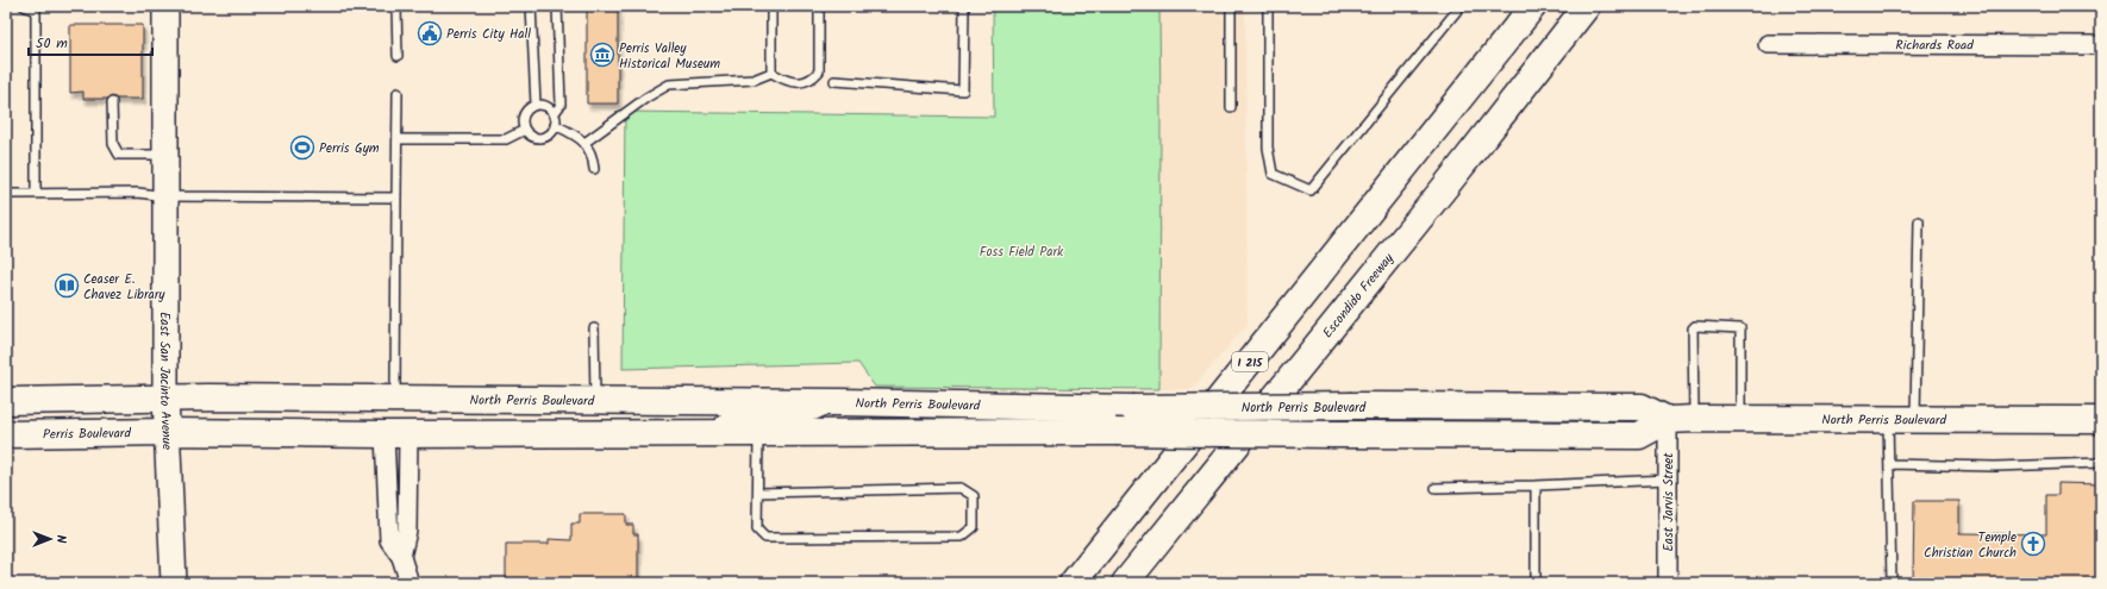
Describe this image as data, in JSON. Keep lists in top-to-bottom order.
{
  "streets": {
    "main road": [
      "Escondido Freeway",
      "I 215",
      "East San Jacinto Avenue",
      "North Perris Boulevard",
      "Perris Boulevard"
    ],
    "street": ["Richards Road", "East Jarvis Street"]
  },
  "crossings": [
    ["East San Jacinto Avenue", "North Perris Boulevard"],
    ["East San Jacinto Avenue", "Perris Boulevard"],
    ["North Perris Boulevard", "Perris Boulevard"],
    ["North Perris Boulevard", "East Jarvis Street"]
  ],
  "parks": ["Foss Field Park"],
  "places": {
    "public building": ["Perris City Hall"],
    "museum": ["Perris Valley Historical Museum"],
    "sports": ["Perris Gym"],
    "library": ["Ceaser E. Chavez Library"],
    "church": ["Temple Christian Church"]
  },
  "scale_bar": "50 m",
  "north": "right"
}
